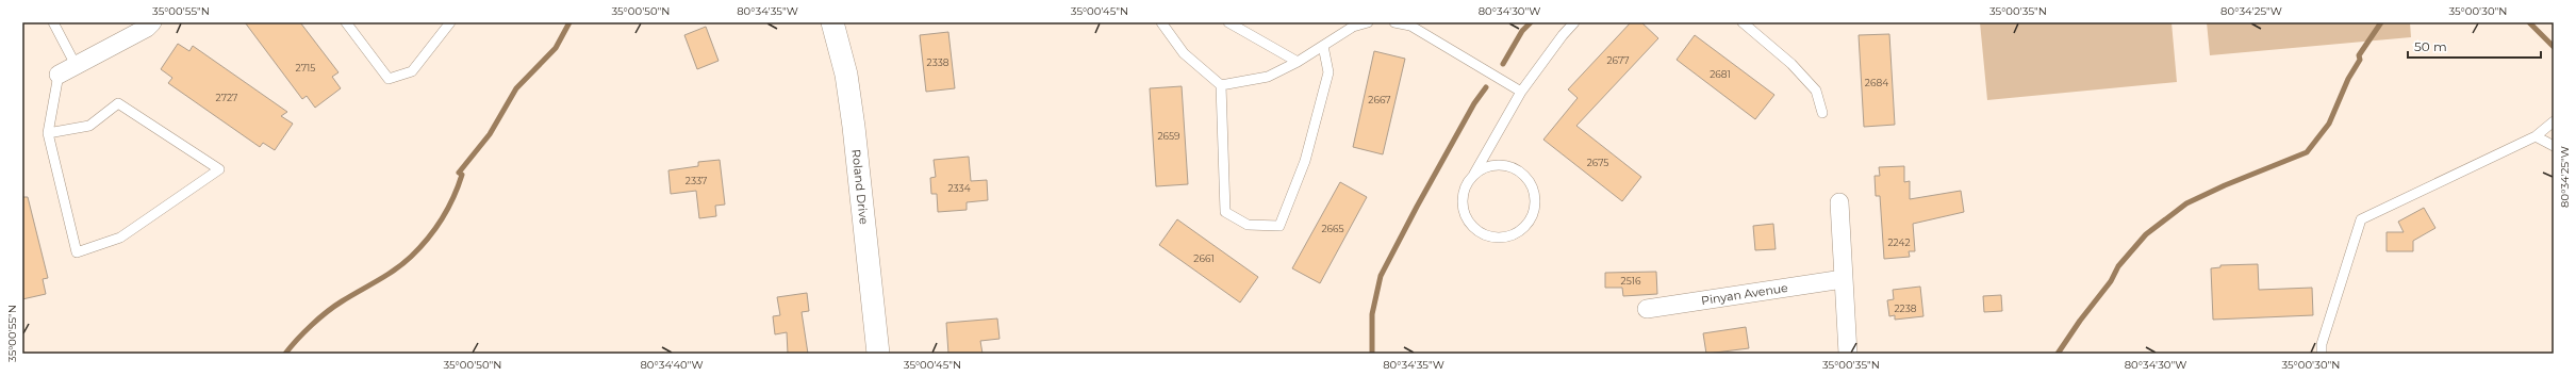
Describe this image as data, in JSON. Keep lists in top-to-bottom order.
{
  "streets": {
    "street": ["Roland Drive", "Pinyan Avenue"]
  },
  "house_numbers": [
    "2677",
    "2338",
    "2715",
    "2681",
    "2684",
    "2727",
    "2667",
    "2659",
    "2675",
    "2337",
    "2334",
    "2665",
    "2242",
    "2661",
    "2516",
    "2238"
  ],
  "scale_bar": "50 m",
  "coordinates": [
    "35°00'55\"N",
    "35°00'50\"N",
    "80°34'35\"W",
    "35°00'45\"N",
    "80°34'30\"W",
    "35°00'35\"N",
    "80°34'25\"W",
    "35°00'30\"N",
    "80°34'40\"W"
  ]
}
